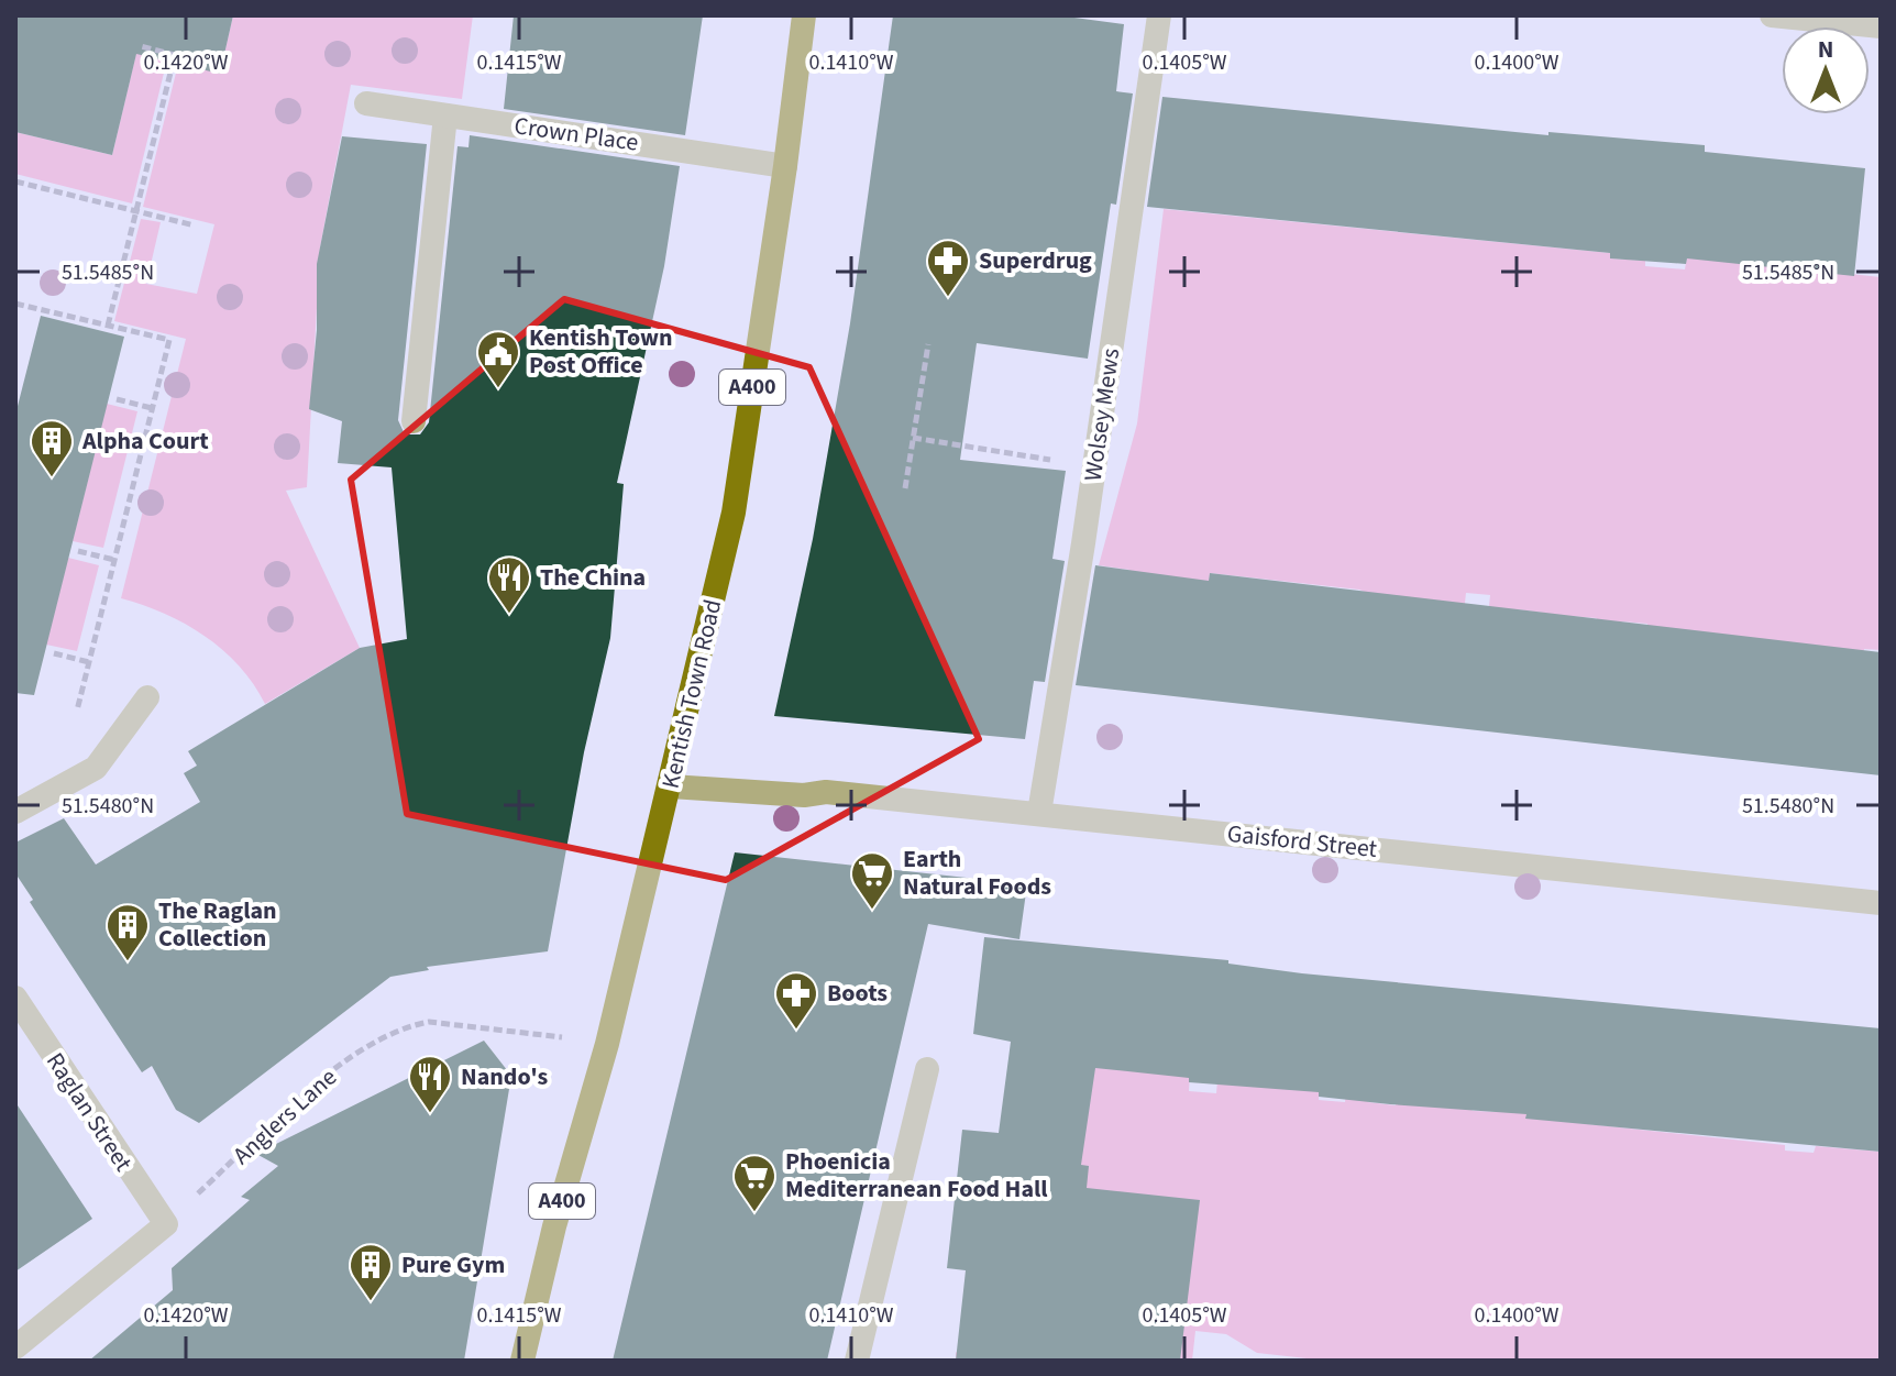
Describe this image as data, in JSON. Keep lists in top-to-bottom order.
{
  "streets": {
    "main road": ["A400", "Kentish Town Road"],
    "street": [
      "Crown Place",
      "Wolsey Mews",
      "Gaisford Street",
      "Raglan Street"
    ],
    "path": ["Anglers Lane"]
  },
  "crossings": [
    ["Crown Place", "Kentish Town Road"],
    ["Wolsey Mews", "Gaisford Street"],
    ["Kentish Town Road", "Gaisford Street"],
    ["Kentish Town Road", "Anglers Lane"],
    ["Raglan Street", "Anglers Lane"]
  ],
  "places": {
    "pharmacy": ["Superdrug", "Boots"],
    "public building": ["Kentish Town Post Office"],
    "building": ["Alpha Court", "The Raglan Collection", "Pure Gym"],
    "restaurant": ["The China", "Nando's"],
    "supermarket": ["Earth Natural Foods", "Phoenicia Mediterranean Food Hall"]
  },
  "north": "top",
  "coordinates": [
    "0.1420°W",
    "0.1415°W",
    "0.1410°W",
    "0.1405°W",
    "0.1400°W",
    "51.5485°N",
    "51.5480°N"
  ]
}
